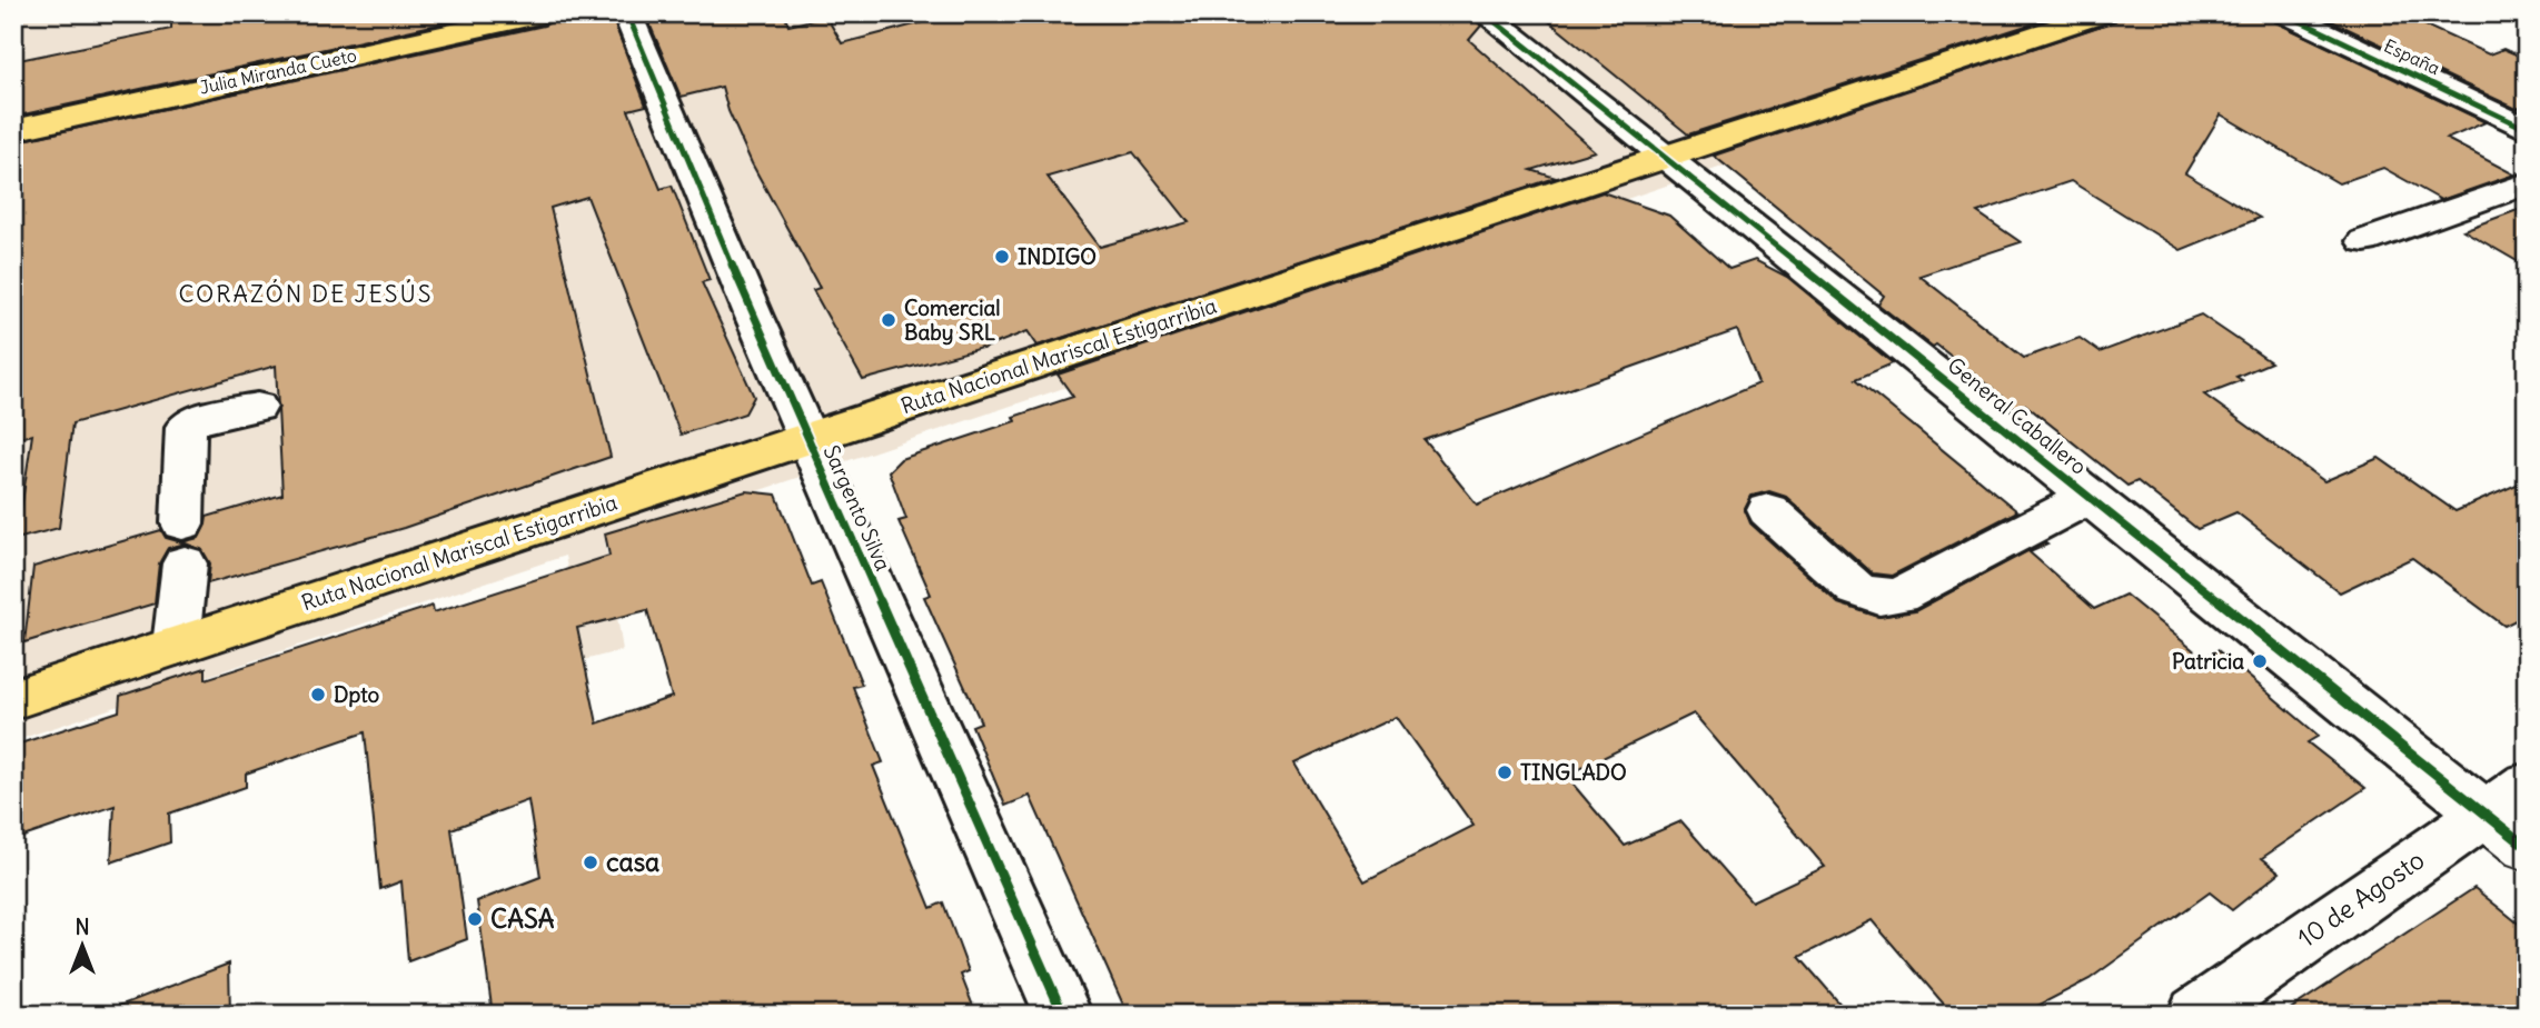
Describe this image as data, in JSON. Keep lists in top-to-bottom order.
{
  "streets": {
    "highway": ["Julia Miranda Cueto", "Ruta Nacional Mariscal Estigarribia"],
    "street": [
      "España",
      "General Caballero",
      "Sargento Silva",
      "10 de Agosto"
    ]
  },
  "crossings": [
    ["Ruta Nacional Mariscal Estigarribia", "General Caballero"],
    ["Ruta Nacional Mariscal Estigarribia", "Sargento Silva"],
    ["General Caballero", "10 de Agosto"]
  ],
  "districts": ["CORAZÓN DE JESÚS"],
  "places": [
    "INDIGO",
    "Comercial Baby SRL",
    "Patricia",
    "Dpto",
    "TINGLADO",
    "casa",
    "CASA"
  ],
  "north": "top"
}
